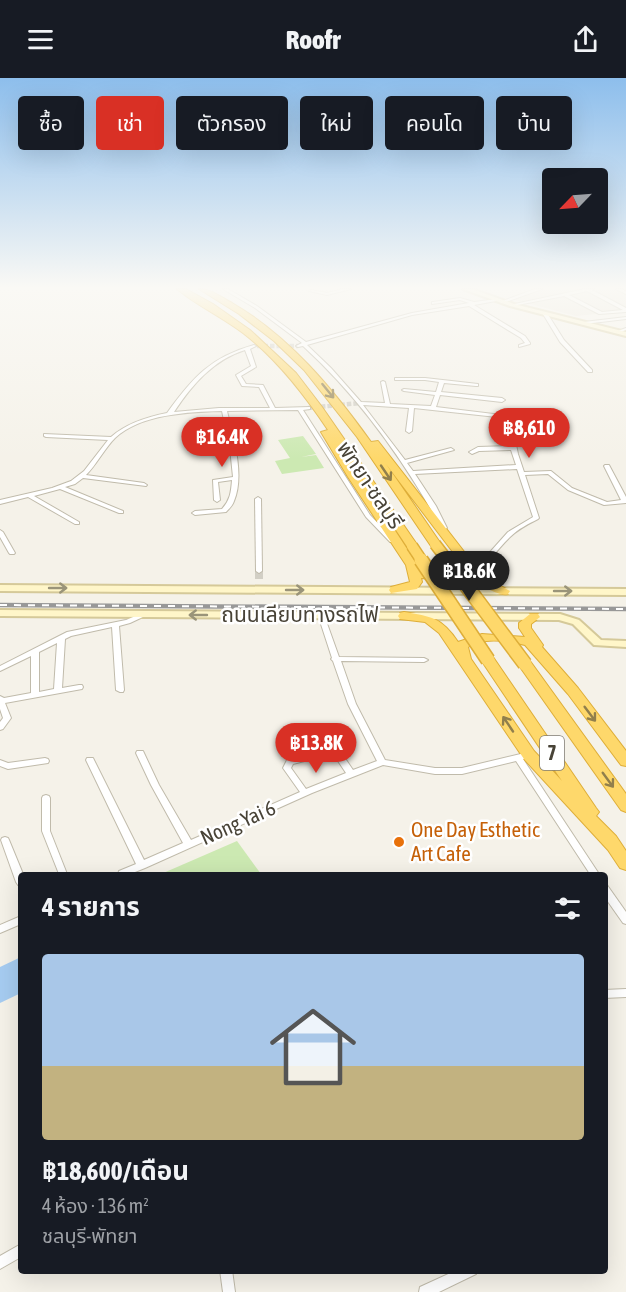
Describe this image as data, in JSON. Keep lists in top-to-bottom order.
{
  "streets": {
    "highway": ["พัทยา-ชลบุรี", "7"],
    "street": ["ถนนเลียบทางรถไฟ", "Nong Yai 6"]
  },
  "places": ["One Day Esthetic Art Cafe"],
  "north": "bottom left",
  "page": {
    "header": "Roofr",
    "chip": [
      "ซื้อ",
      "เช่า",
      "ตัวกรอง",
      "ใหม่",
      "คอนโด",
      "บ้าน"
    ],
    "price": [
      "฿8,610",
      "฿16.4K",
      "฿18.6K",
      "฿13.8K"
    ],
    "heading": "4 รายการ",
    "list": [
      {
        "name": "฿18,600/เดือน",
        "note": "4 ห้อง · 136 m² · ชลบุรี-พัทยา"
      }
    ]
  }
}
